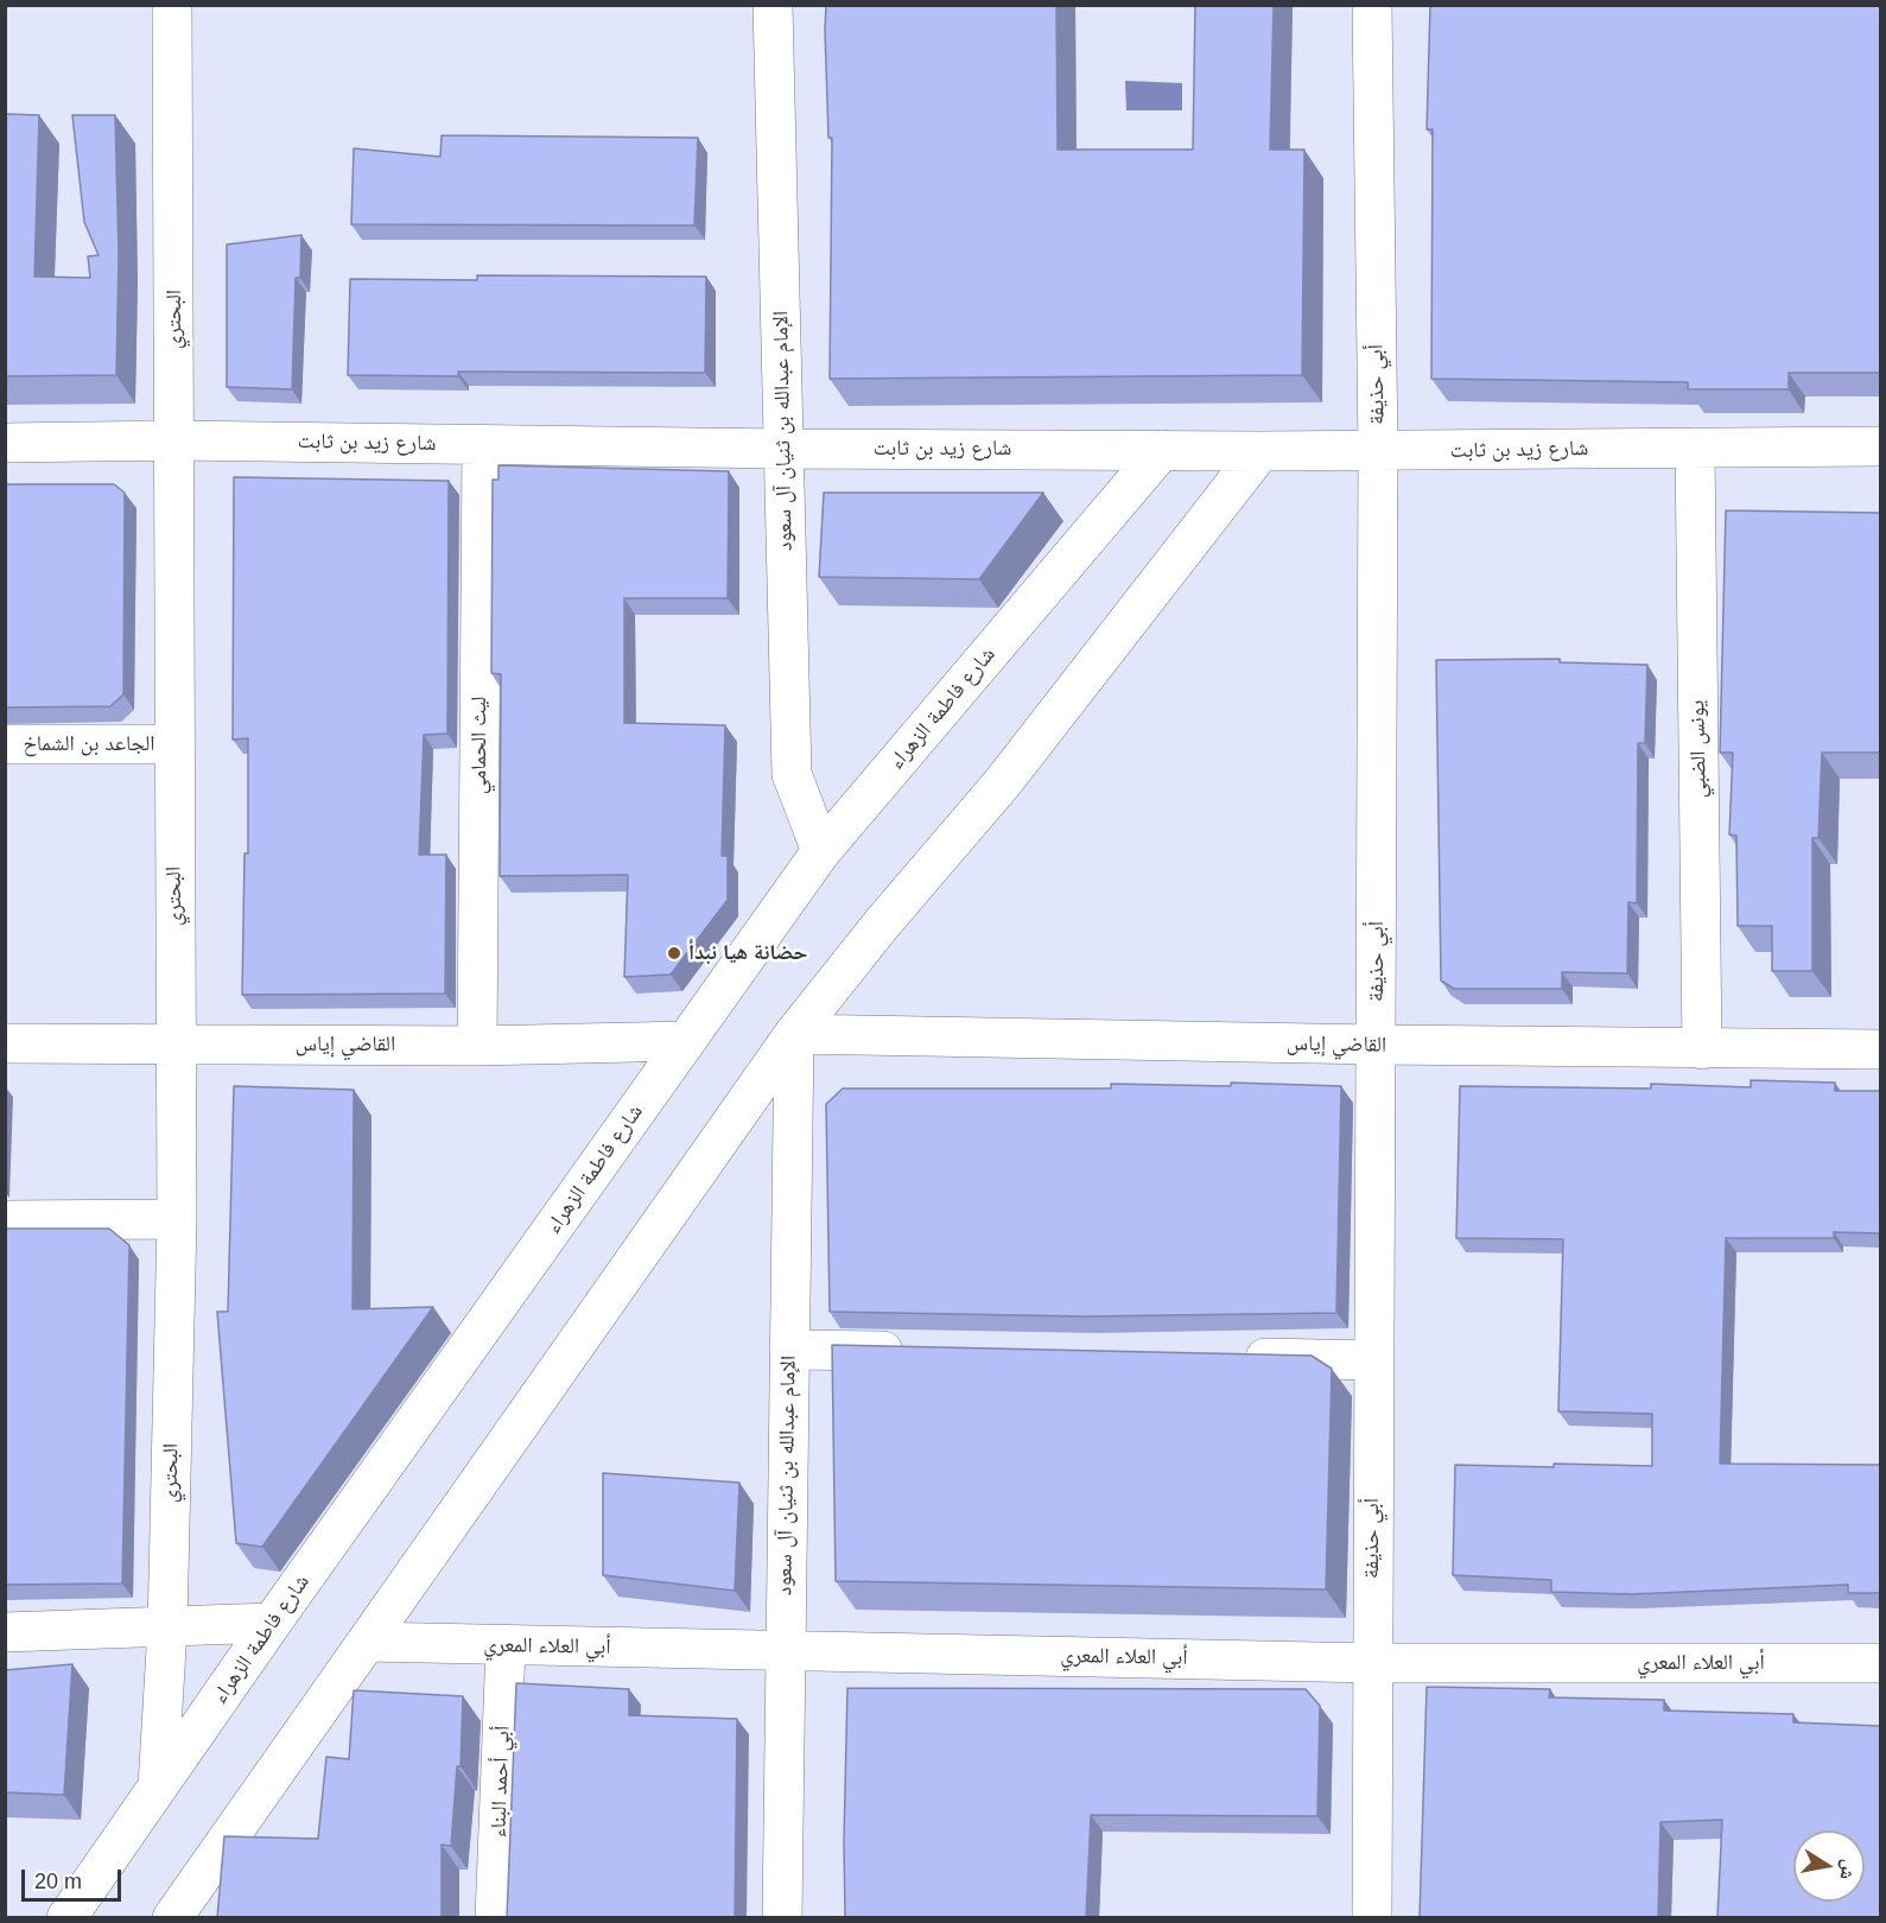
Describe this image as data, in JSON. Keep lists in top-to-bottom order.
{
  "streets": {
    "street": [
      "البحتري",
      "أبي حذيفة",
      "الإمام عبدالله بن ثنيان آل سعود",
      "شارع زيد بن ثابت",
      "شارع فاطمة الزهراء",
      "الجاعد بن الشماخ",
      "ليث الحمامي",
      "يونس الضبي",
      "القاضي إياس",
      "أبي العلاء المعري",
      "أبي أحمد البناء"
    ]
  },
  "crossings": [
    ["البحتري", "شارع زيد بن ثابت"],
    ["البحتري", "شارع فاطمة الزهراء"],
    ["البحتري", "الجاعد بن الشماخ"],
    ["البحتري", "القاضي إياس"],
    ["أبي حذيفة", "شارع زيد بن ثابت"],
    ["أبي حذيفة", "القاضي إياس"],
    ["أبي حذيفة", "أبي العلاء المعري"],
    ["الإمام عبدالله بن ثنيان آل سعود", "شارع زيد بن ثابت"],
    ["الإمام عبدالله بن ثنيان آل سعود", "شارع فاطمة الزهراء"],
    ["الإمام عبدالله بن ثنيان آل سعود", "القاضي إياس"],
    ["الإمام عبدالله بن ثنيان آل سعود", "أبي العلاء المعري"],
    ["شارع زيد بن ثابت", "شارع فاطمة الزهراء"],
    ["شارع زيد بن ثابت", "ليث الحمامي"],
    ["شارع زيد بن ثابت", "يونس الضبي"],
    ["شارع فاطمة الزهراء", "القاضي إياس"],
    ["ليث الحمامي", "القاضي إياس"],
    ["يونس الضبي", "القاضي إياس"],
    ["أبي العلاء المعري", "أبي أحمد البناء"]
  ],
  "places": ["حضانة هيا نبدأ"],
  "scale_bar": "20 m",
  "north": "right"
}
